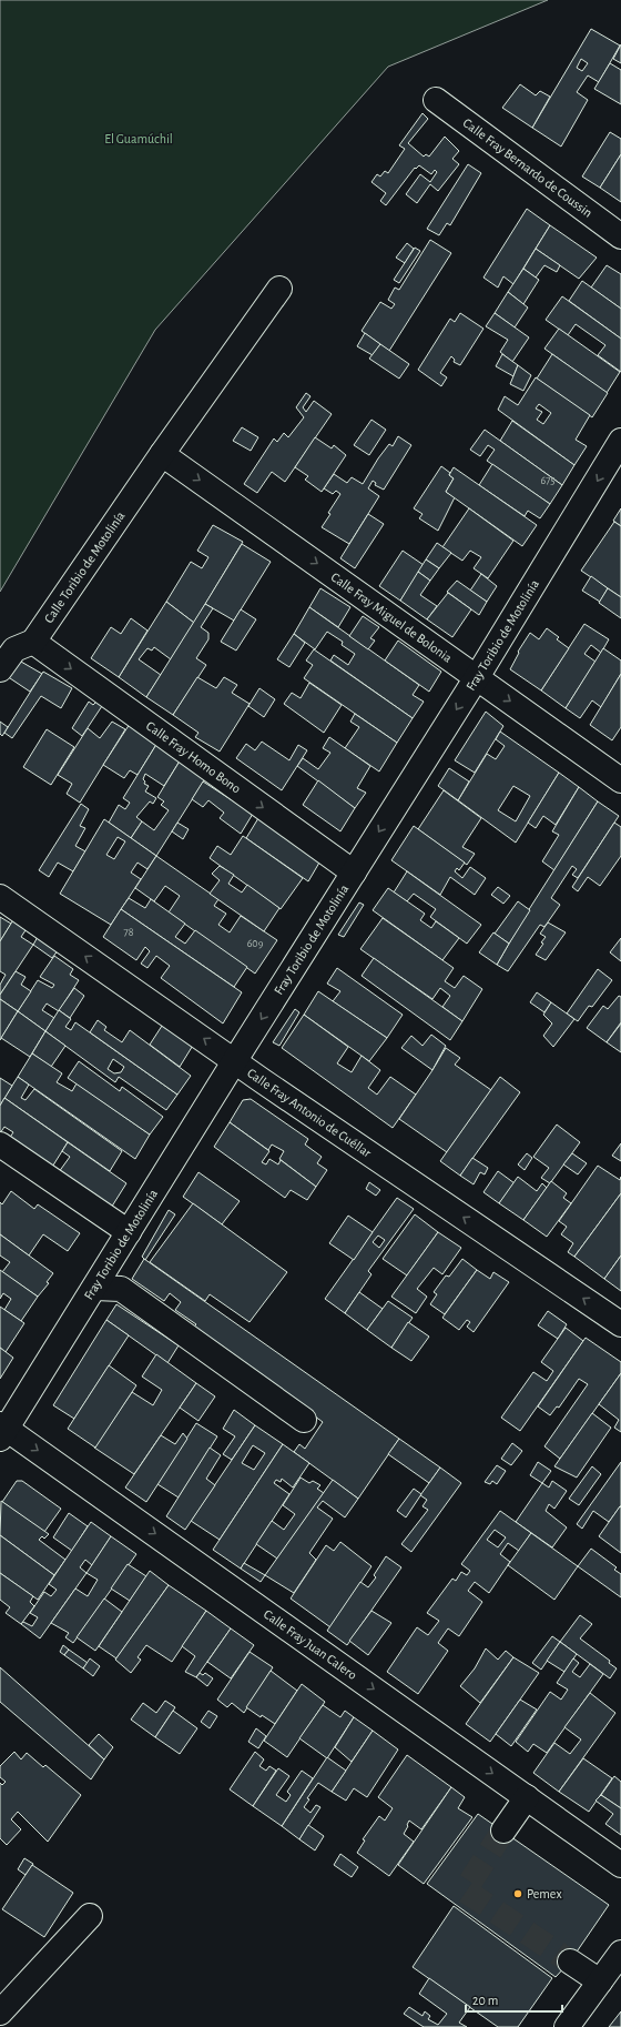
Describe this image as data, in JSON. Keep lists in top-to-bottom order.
{
  "streets": {
    "street": [
      "Calle Fray Bernardo de Coussin",
      "Calle Toribio de Motolinía",
      "Calle Fray Miguel de Bolonia",
      "Fray Toribio de Motolinía",
      "Calle Fray Homo Bono",
      "Calle Fray Antonio de Cuéllar",
      "Calle Fray Juan Calero"
    ]
  },
  "crossings": [
    ["Calle Toribio de Motolinía", "Calle Fray Miguel de Bolonia"],
    ["Calle Toribio de Motolinía", "Calle Fray Homo Bono"],
    ["Calle Fray Miguel de Bolonia", "Fray Toribio de Motolinía"],
    ["Fray Toribio de Motolinía", "Calle Fray Homo Bono"],
    ["Fray Toribio de Motolinía", "Calle Fray Antonio de Cuéllar"],
    ["Fray Toribio de Motolinía", "Calle Fray Juan Calero"]
  ],
  "one_way": [
    "Calle Fray Miguel de Bolonia",
    "Fray Toribio de Motolinía",
    "Calle Fray Homo Bono",
    "Calle Fray Antonio de Cuéllar"
  ],
  "parks": ["El Guamúchil"],
  "places": ["Pemex"],
  "house_numbers": ["675", "78", "609"],
  "scale_bar": "20 m"
}
